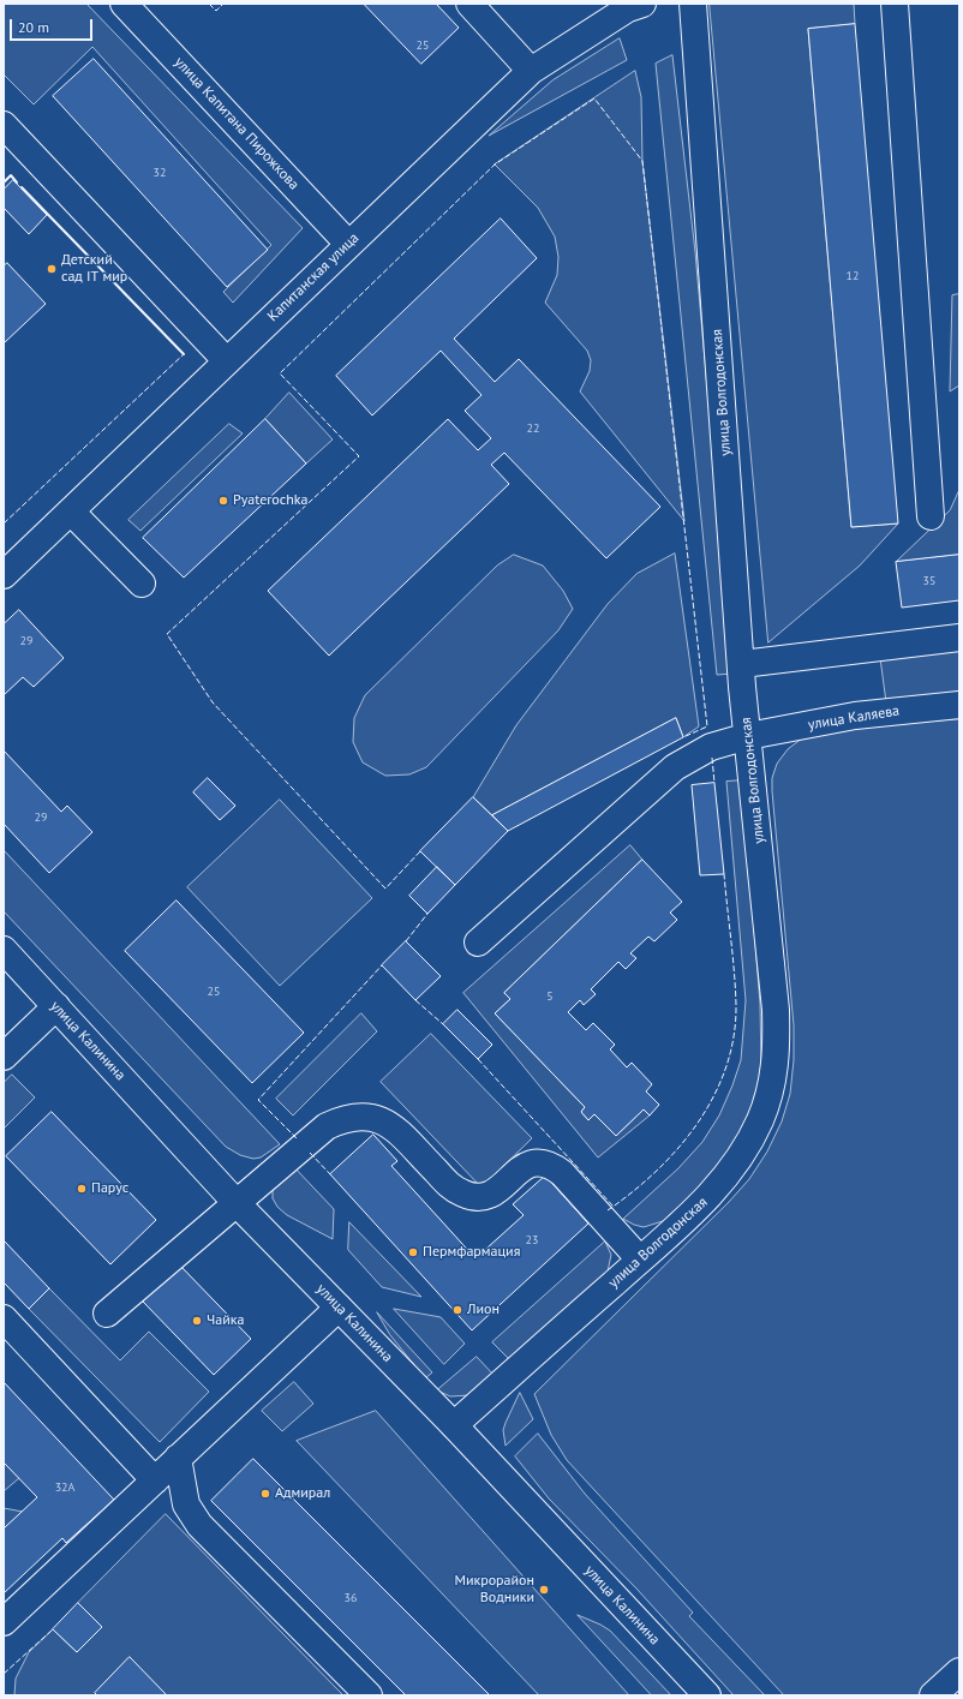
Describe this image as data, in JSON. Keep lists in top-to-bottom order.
{
  "streets": {
    "street": [
      "улица Капитана Пирожкова",
      "Капитанская улица",
      "улица Волгодонская",
      "улица Каляева",
      "улица Калинина"
    ]
  },
  "crossings": [
    ["улица Капитана Пирожкова", "Капитанская улица"],
    ["улица Волгодонская", "улица Каляева"],
    ["улица Волгодонская", "улица Калинина"]
  ],
  "places": [
    "Детский сад IT мир",
    "Pyaterochka",
    "Парус",
    "Пермфармация",
    "Лион",
    "Чайка",
    "Адмирал",
    "Микрорайон Водники"
  ],
  "house_numbers": [
    "25",
    "32",
    "12",
    "22",
    "35",
    "29",
    "29",
    "25",
    "5",
    "23",
    "32А",
    "36"
  ],
  "scale_bar": "20 m"
}
